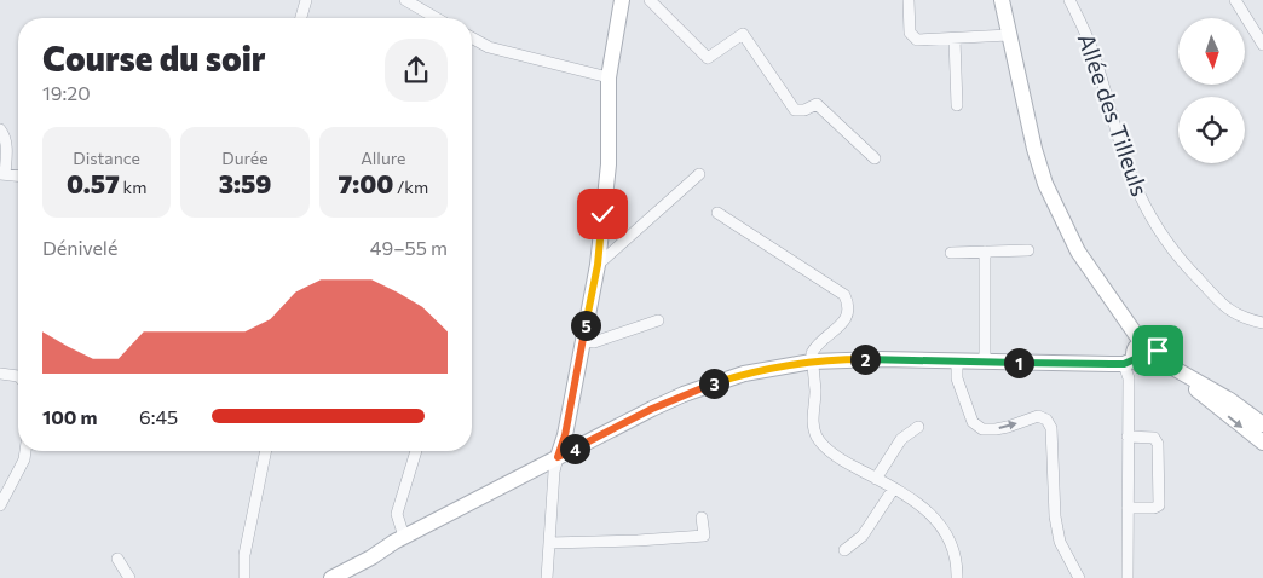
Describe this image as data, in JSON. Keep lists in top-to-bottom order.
{
  "streets": {
    "street": ["Allée des Tilleuls"]
  },
  "north": "bottom",
  "page": {
    "heading": ["Course du soir", "19:20"],
    "stats": [
      ["Distance", "0.57 km"],
      ["Durée", "3:59"],
      ["Allure", "7:00 /km"]
    ],
    "chart": ["Dénivelé", "49–55 m"],
    "pins": [
      "5",
      "2",
      "1",
      "3",
      "4"
    ],
    "list": [
      {
        "name": "100 m",
        "note": "6:45"
      }
    ]
  }
}
